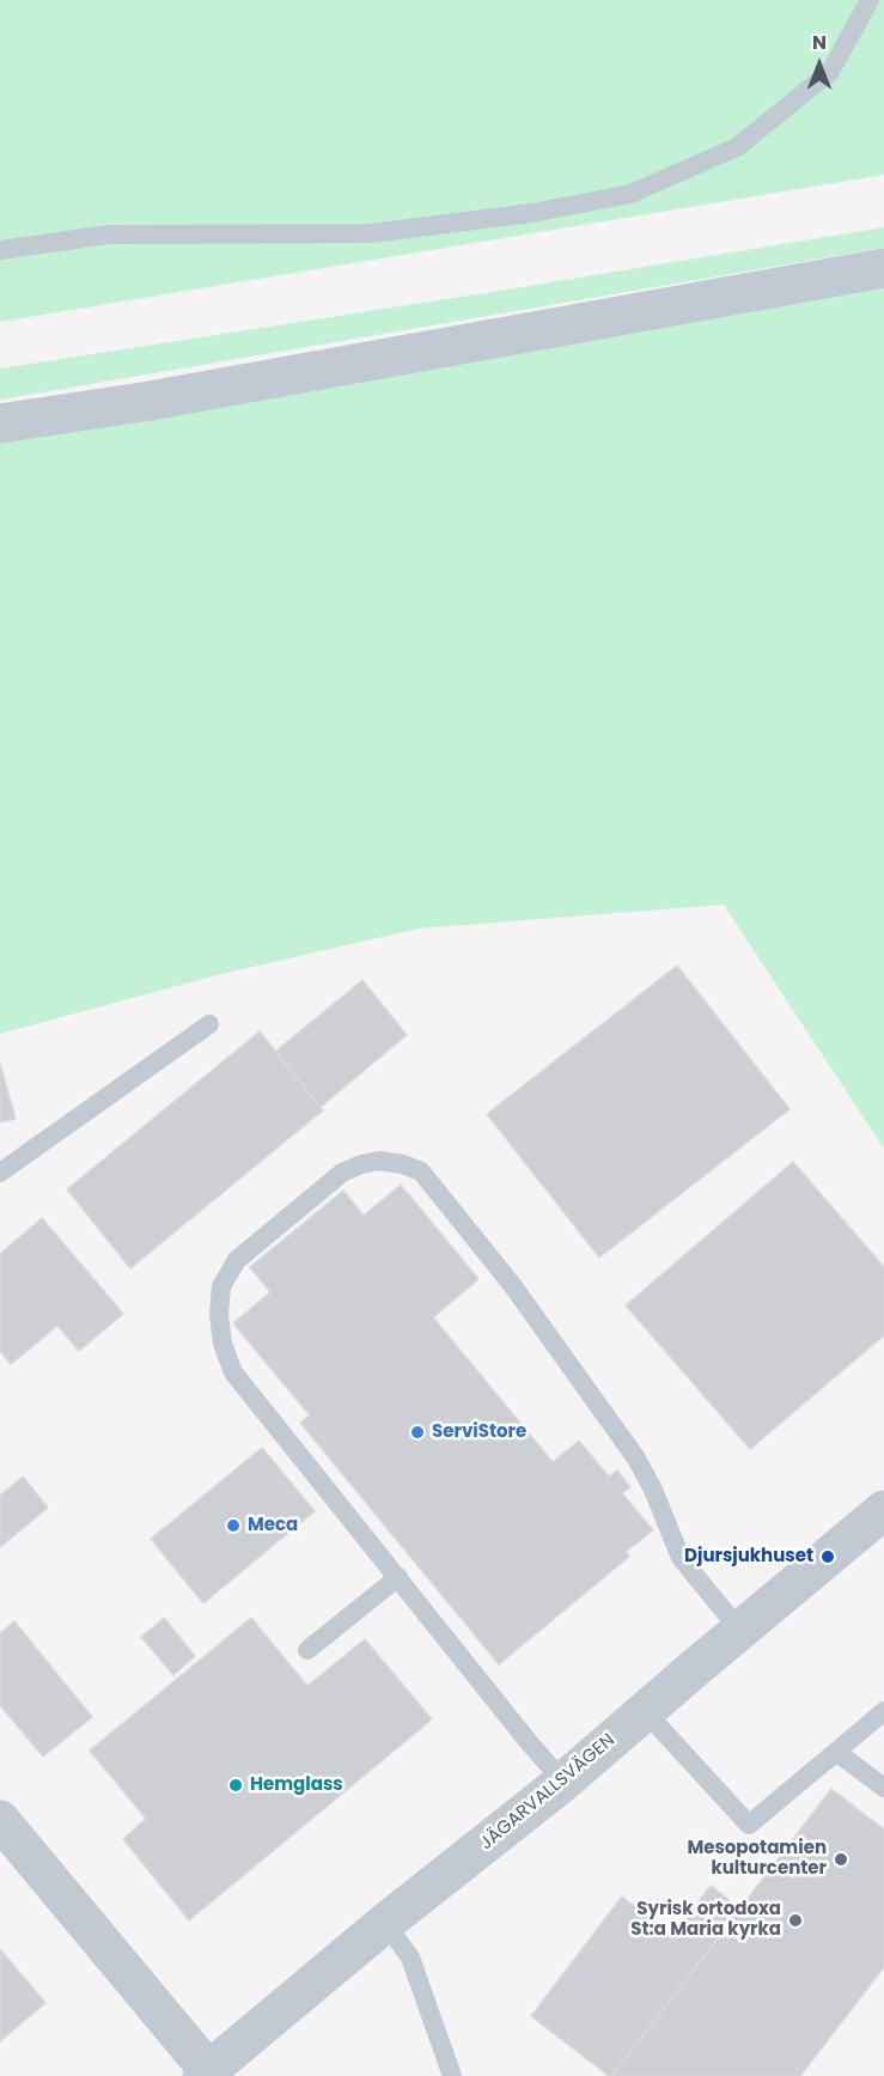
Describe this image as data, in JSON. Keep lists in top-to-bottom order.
{
  "streets": {
    "street": ["JÄGARVALLSVÄGEN"]
  },
  "places": [
    "ServiStore",
    "Meca",
    "Djursjukhuset",
    "Hemglass",
    "Mesopotamien kulturcenter",
    "Syrisk ortodoxa St:a Maria kyrka"
  ],
  "north": "top"
}
